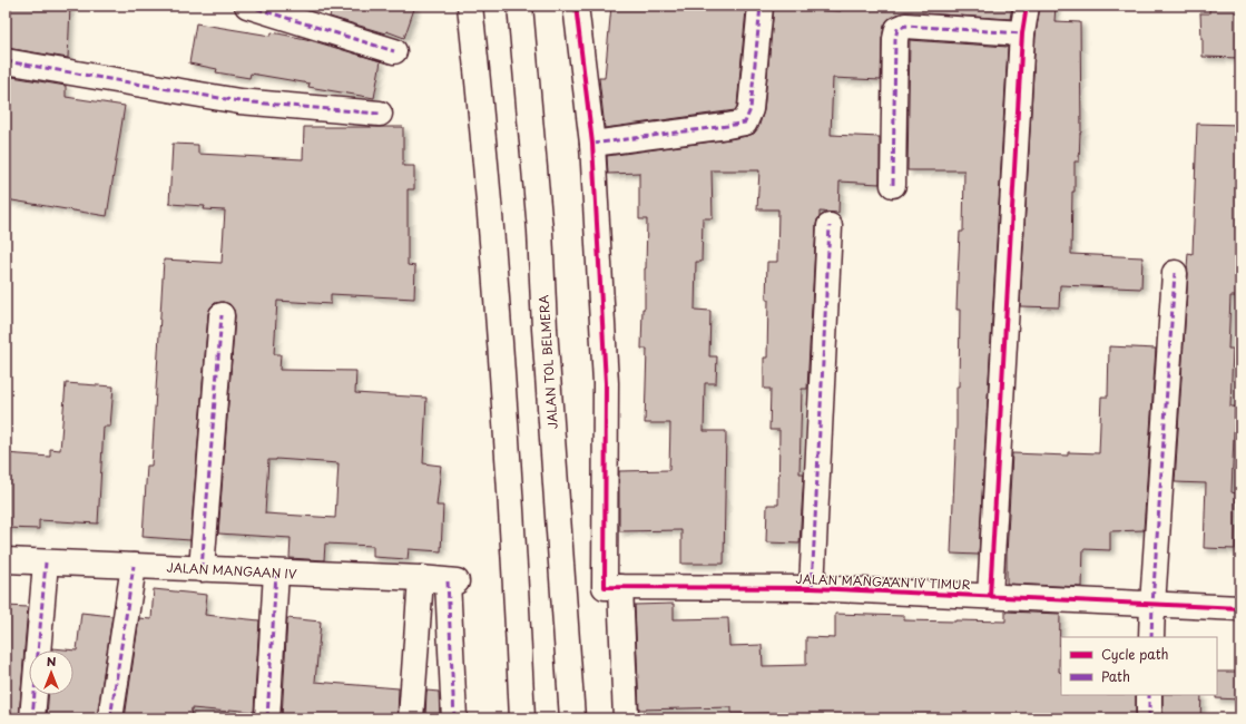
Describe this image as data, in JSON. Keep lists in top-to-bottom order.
{
  "streets": {
    "main road": ["JALAN TOL BELMERA", "JALAN MANGAAN IV", "JALAN MANGAAN IV TIMUR"]
  },
  "legend": ["Cycle path", "Path"],
  "north": "top"
}
